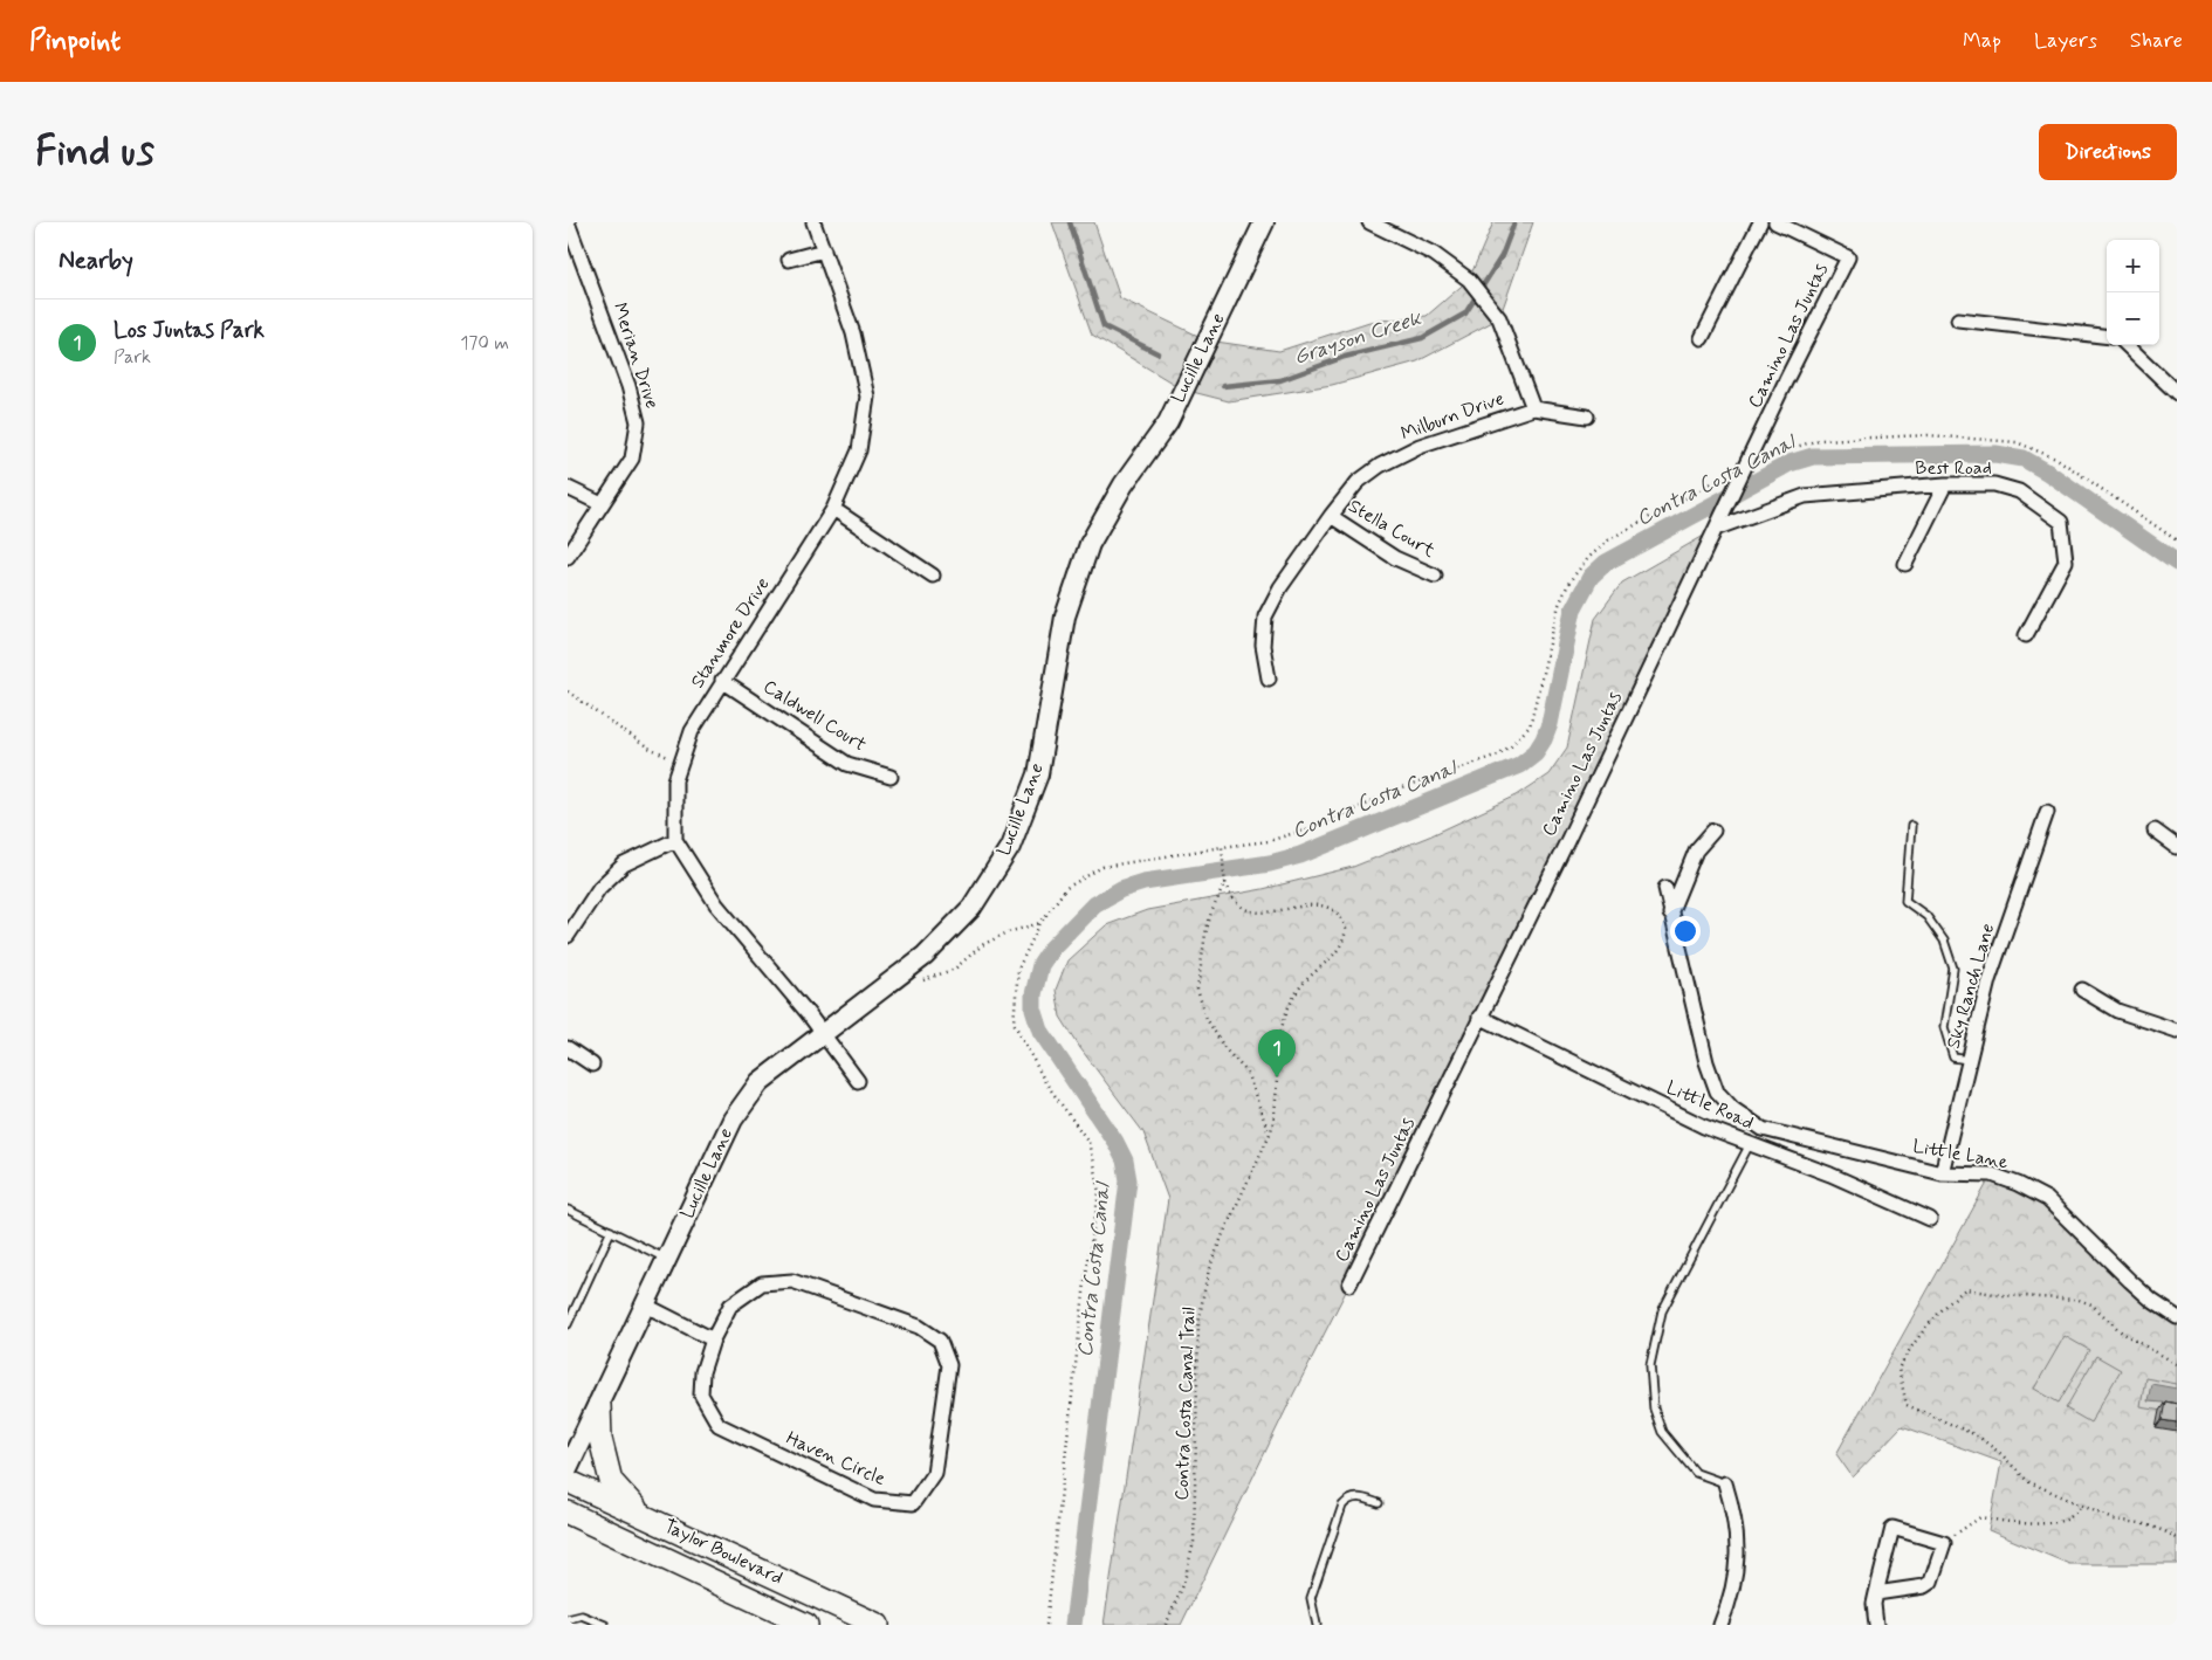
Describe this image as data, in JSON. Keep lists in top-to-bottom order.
{
  "streets": {
    "main road": ["Taylor Boulevard"],
    "street": [
      "Camino Las Juntas",
      "Merian Drive",
      "Lucille Lane",
      "Milburn Drive",
      "Best Road",
      "Stella Court",
      "Stanmore Drive",
      "Caldwell Court",
      "Sky Ranch Lane",
      "Little Road",
      "Little Lane",
      "Haven Circle"
    ],
    "path": ["Contra Costa Canal Trail"]
  },
  "crossings": [
    ["Camino Las Juntas", "Best Road"],
    ["Camino Las Juntas", "Little Road"],
    ["Milburn Drive", "Stella Court"],
    ["Stanmore Drive", "Caldwell Court"],
    ["Sky Ranch Lane", "Little Lane"]
  ],
  "water": ["Grayson Creek", "Contra Costa Canal"],
  "page": {
    "header": "Pinpoint",
    "nav": ["Map", "Layers", "Share"],
    "buttons": "Directions",
    "title": "Find us",
    "heading": "Nearby",
    "map_buttons": ["+", "−"],
    "list": [
      {
        "mark": "1",
        "name": "Los Juntas Park",
        "note": "Park",
        "value": "170 m"
      }
    ],
    "pins": "1"
  }
}
